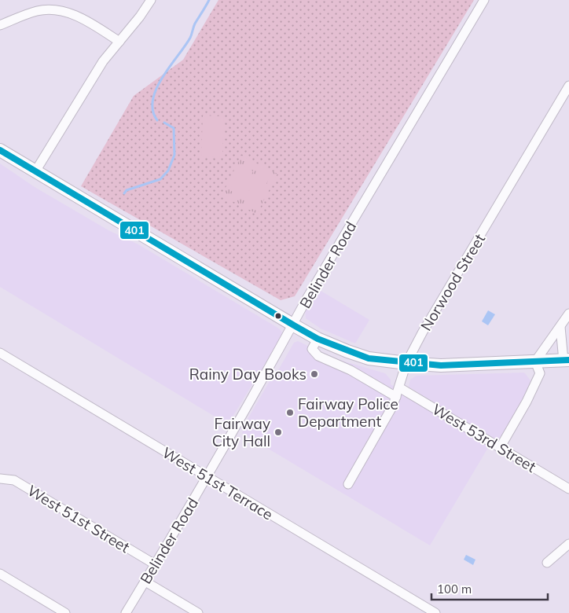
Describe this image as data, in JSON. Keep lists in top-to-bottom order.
{
  "streets": {
    "street": [
      "Belinder Road",
      "Norwood Street",
      "West 53rd Street",
      "West 51st Terrace",
      "West 51st Street"
    ]
  },
  "crossings": [
    ["Belinder Road", "West 51st Terrace"],
    ["Belinder Road", "West 51st Street"],
    ["Norwood Street", "West 53rd Street"]
  ],
  "places": ["Rainy Day Books", "Fairway Police Department", "Fairway City Hall"],
  "lines": ["transit line 401"],
  "scale_bar": "100 m"
}
